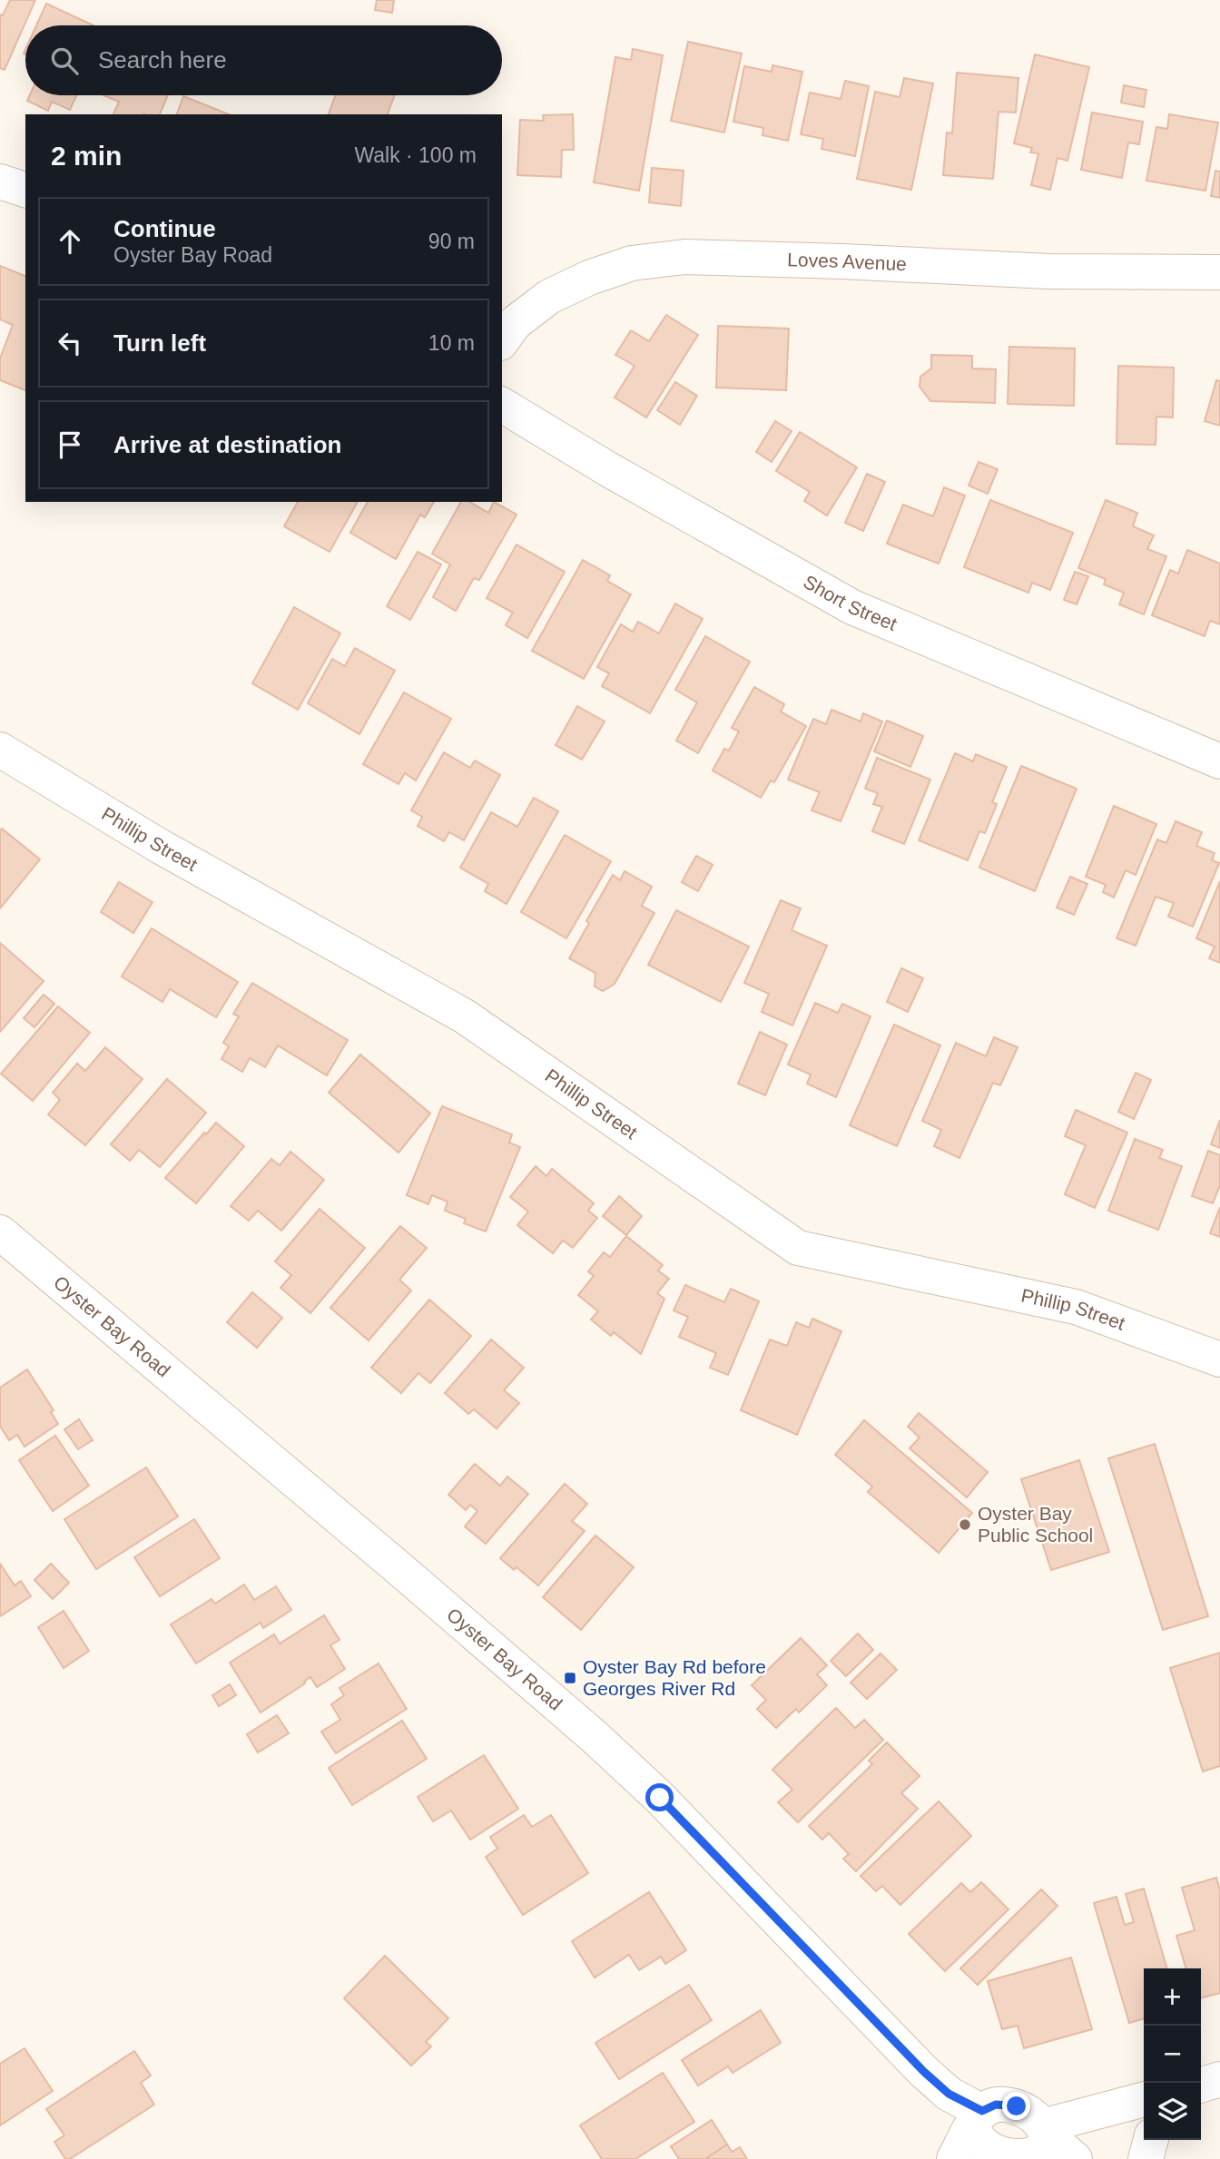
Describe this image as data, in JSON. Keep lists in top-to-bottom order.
{
  "streets": {
    "street": [
      "Loves Avenue",
      "Short Street",
      "Phillip Street",
      "Oyster Bay Road"
    ]
  },
  "places": {
    "other": ["Oyster Bay Public School"],
    "transit": ["Oyster Bay Rd before Georges River Rd"]
  },
  "page": {
    "search": "Search here",
    "heading": ["2 min", "Walk · 100 m"],
    "list": [
      ["Continue", "Oyster Bay Road", "90 m"],
      ["Turn left", "10 m"],
      "Arrive at destination"
    ],
    "map_buttons": ["+", "−"]
  }
}
